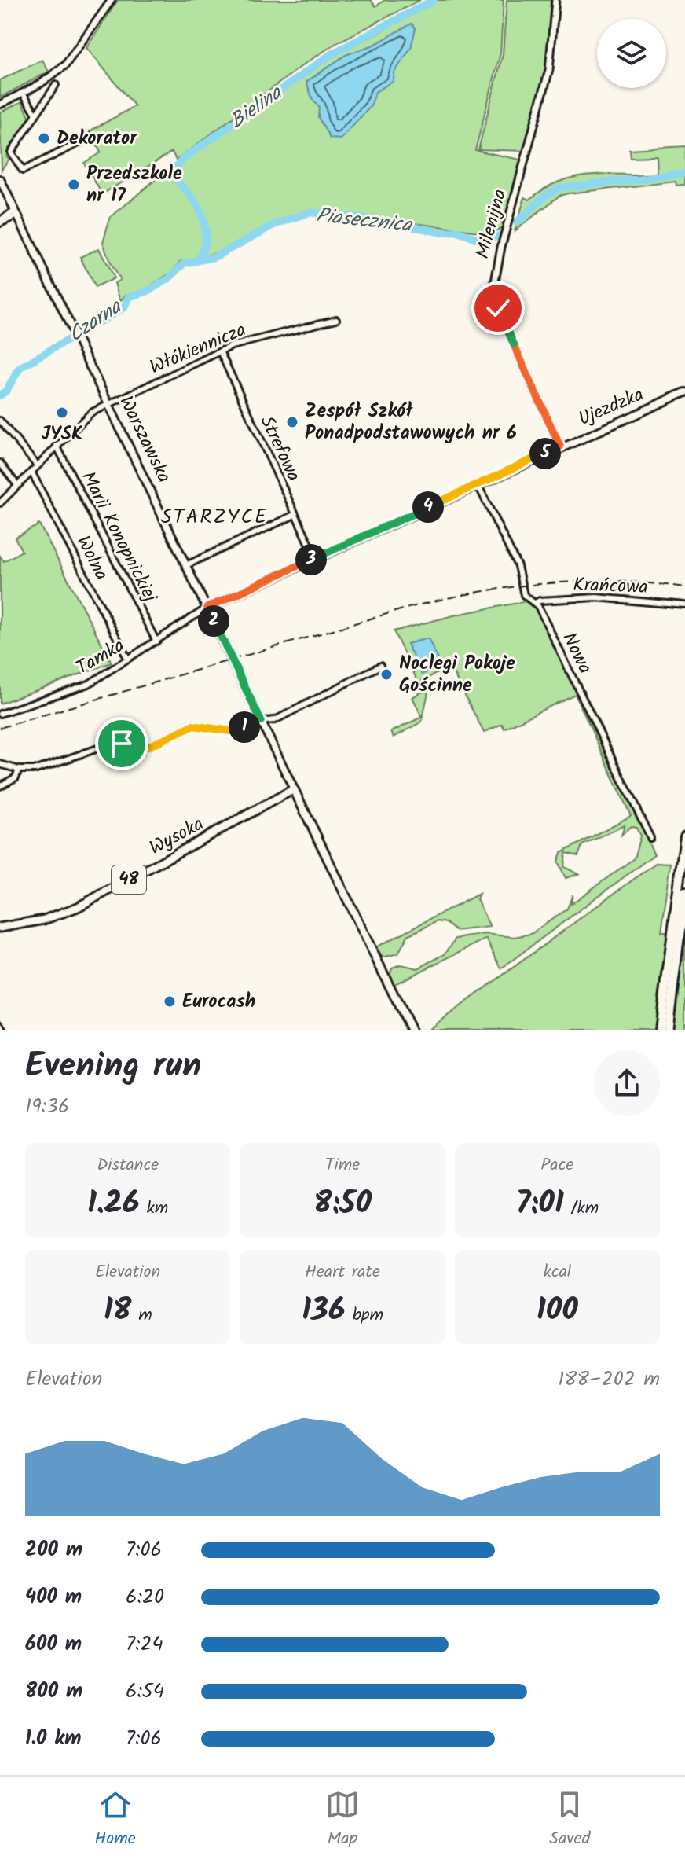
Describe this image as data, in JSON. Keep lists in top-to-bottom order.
{
  "streets": {
    "main road": [
      "Ujezdzka",
      "Warszawska",
      "Wysoka",
      "48"
    ],
    "street": [
      "Milenijna",
      "Włókiennicza",
      "Strefowa",
      "Marii Konopnickiej",
      "Wolna",
      "Krańcowa",
      "Nowa",
      "Tamka"
    ]
  },
  "crossings": [
    ["Milenijna", "Ujezdzka"],
    ["Włókiennicza", "Warszawska"],
    ["Włókiennicza", "Strefowa"],
    ["Włókiennicza", "Marii Konopnickiej"],
    ["Włókiennicza", "Wolna"],
    ["Ujezdzka", "Warszawska"],
    ["Ujezdzka", "Strefowa"],
    ["Ujezdzka", "Nowa"],
    ["Ujezdzka", "Tamka"],
    ["Warszawska", "Tamka"],
    ["Warszawska", "Wysoka"],
    ["Marii Konopnickiej", "Tamka"],
    ["Wolna", "Tamka"],
    ["Krańcowa", "Nowa"]
  ],
  "districts": ["STARZYCE"],
  "water": ["Bielina", "Piasecznica", "Czarna"],
  "places": [
    "Dekorator",
    "Przedszkole nr 17",
    "JYSK",
    "Zespół Szkół Ponadpodstawowych nr 6",
    "Noclegi Pokoje Gościnne",
    "Eurocash"
  ],
  "page": {
    "pins": [
      "5",
      "4",
      "3",
      "2",
      "1"
    ],
    "heading": ["Evening run", "19:36"],
    "stats": [
      ["Distance", "1.26 km"],
      ["Time", "8:50"],
      ["Pace", "7:01 /km"],
      ["Elevation", "18 m"],
      ["Heart rate", "136 bpm"],
      ["kcal", "100"]
    ],
    "chart": ["Elevation", "188–202 m"],
    "list": [
      {
        "name": "200 m",
        "note": "7:06"
      },
      {
        "name": "400 m",
        "note": "6:20"
      },
      {
        "name": "600 m",
        "note": "7:24"
      },
      {
        "name": "800 m",
        "note": "6:54"
      },
      {
        "name": "1.0 km",
        "note": "7:06"
      }
    ],
    "tabs": ["Home", "Map", "Saved"]
  }
}
